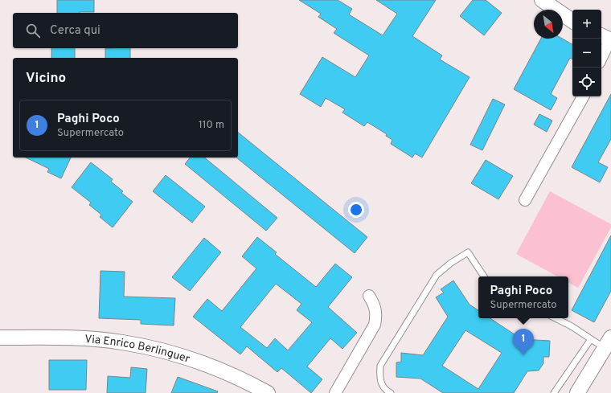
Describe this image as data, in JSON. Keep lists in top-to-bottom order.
{
  "streets": {
    "street": ["Via Enrico Berlinguer"]
  },
  "north": "bottom right",
  "page": {
    "map_buttons": ["+", "−"],
    "search": "Cerca qui",
    "heading": "Vicino",
    "list": [
      {
        "mark": "1",
        "name": "Paghi Poco",
        "note": "Supermercato",
        "value": "110 m"
      }
    ],
    "popup": ["Paghi Poco", "Supermercato"],
    "pins": "1"
  }
}
